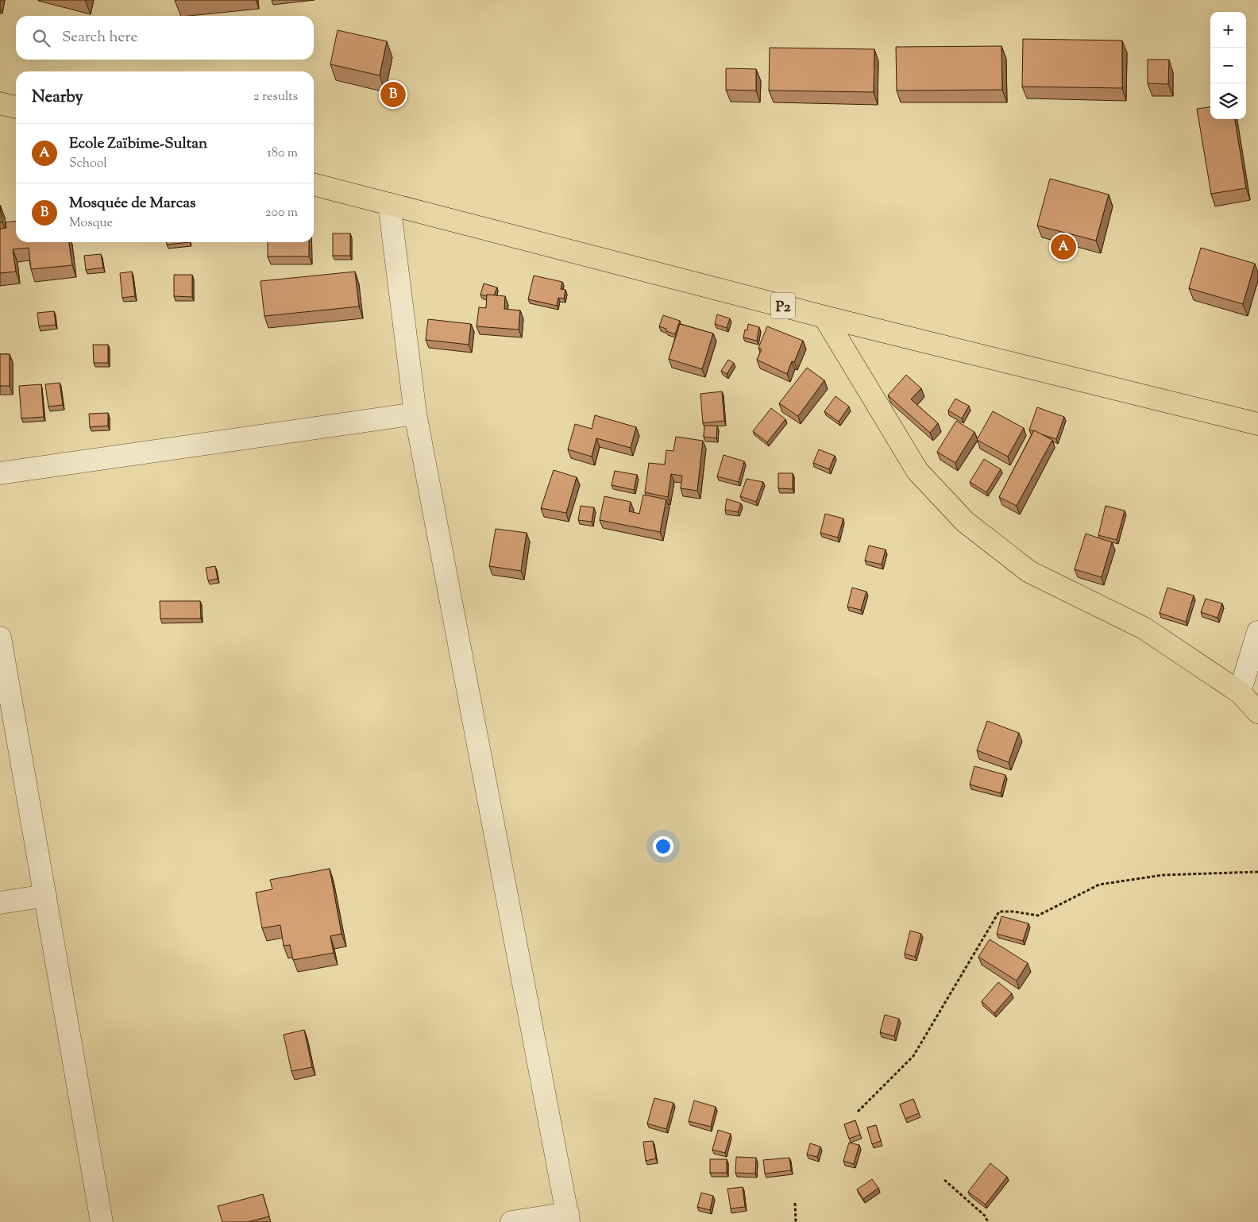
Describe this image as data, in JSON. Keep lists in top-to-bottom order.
{
  "streets": {
    "main road": ["P2"]
  },
  "page": {
    "map_buttons": ["+", "−"],
    "search": "Search here",
    "heading": ["Nearby", "2 results"],
    "pins": ["B", "A"],
    "list": [
      {
        "mark": "A",
        "name": "Ecole Zaïbime-Sultan",
        "note": "School",
        "value": "180 m"
      },
      {
        "mark": "B",
        "name": "Mosquée de Marcas",
        "note": "Mosque",
        "value": "200 m"
      }
    ]
  }
}
